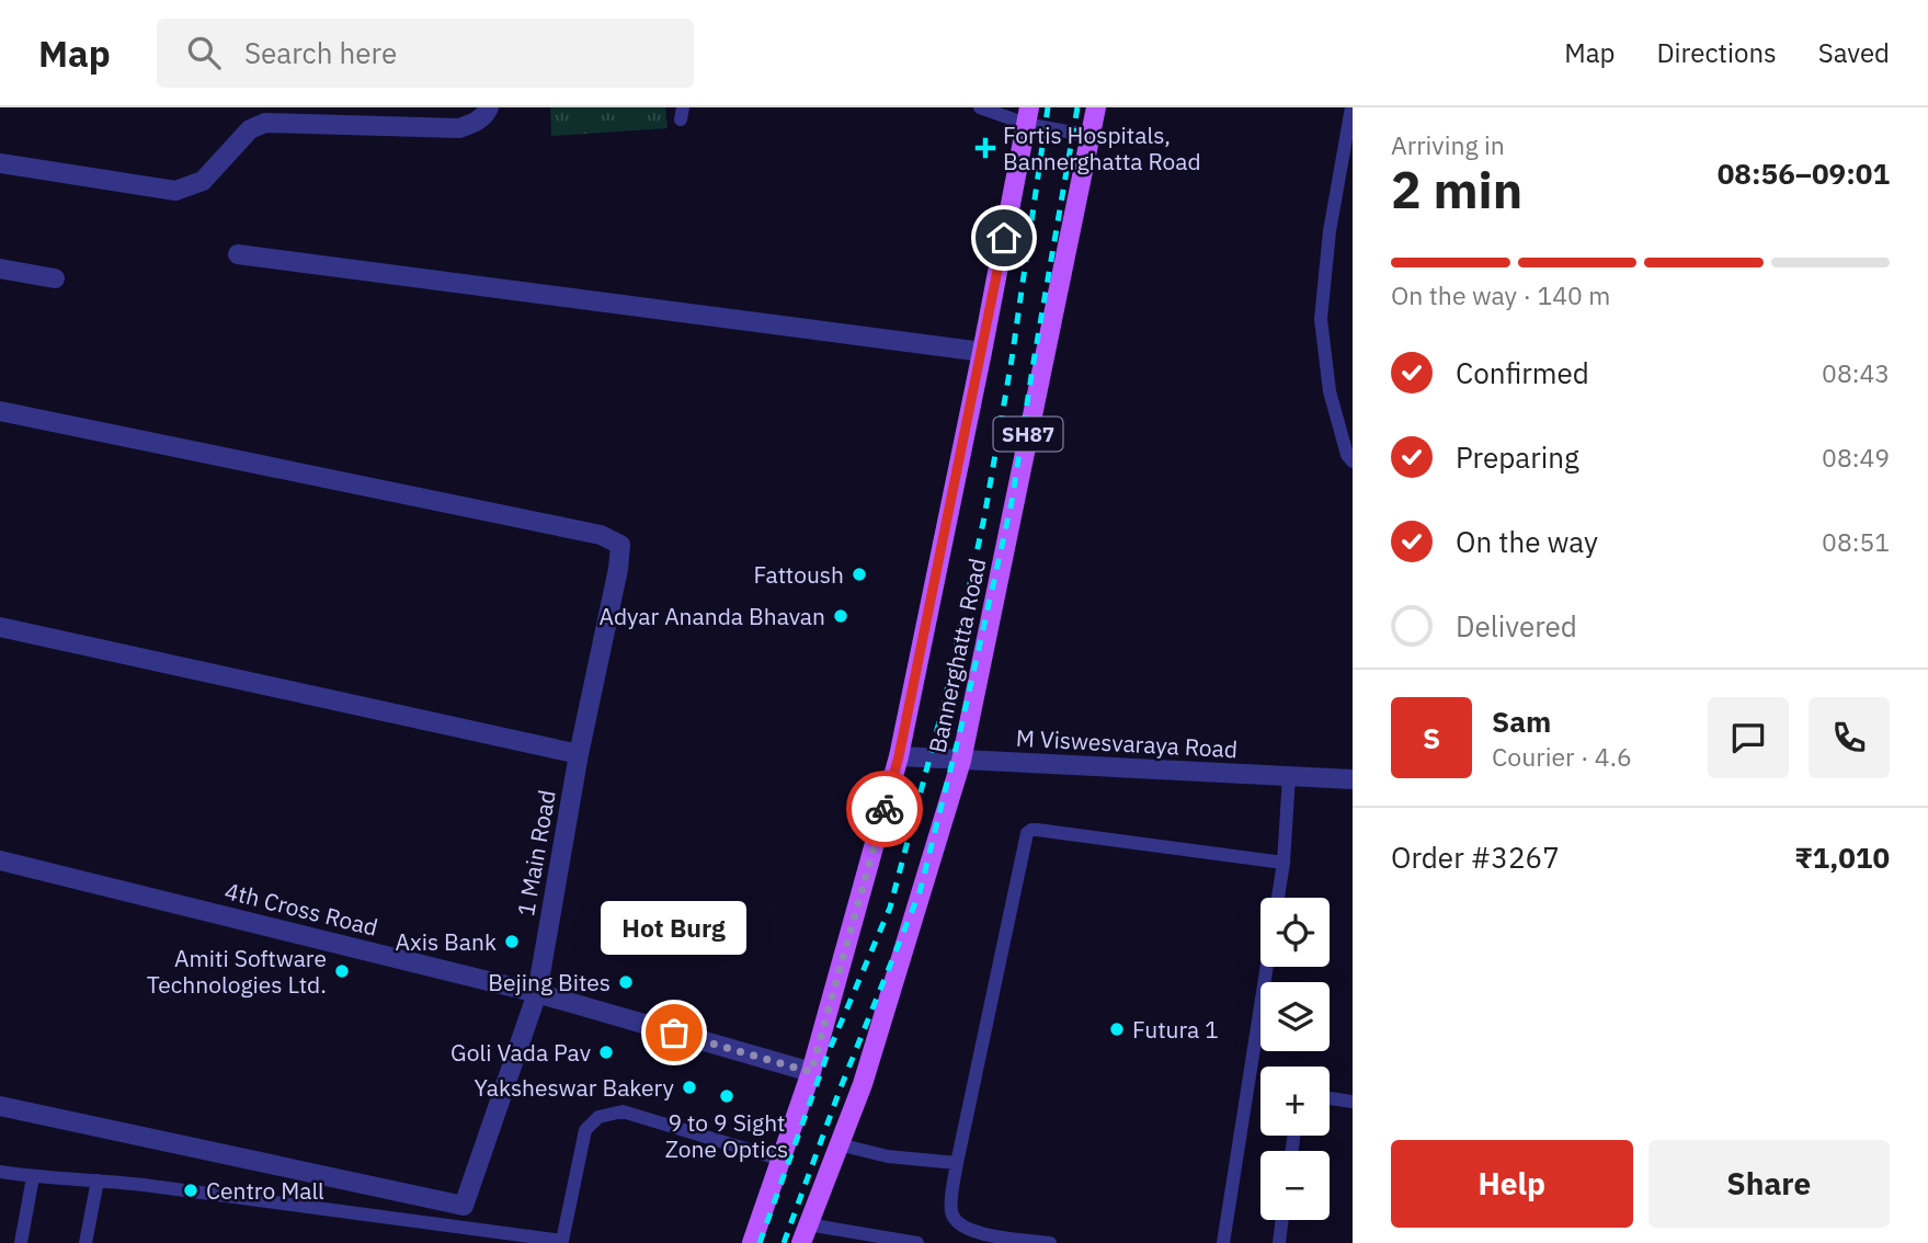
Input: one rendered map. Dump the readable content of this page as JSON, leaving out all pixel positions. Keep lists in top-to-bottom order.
{
  "streets": {
    "main road": ["SH87", "Bannerghatta Road"],
    "street": ["M Viswesvaraya Road", "1 Main Road", "4th Cross Road"]
  },
  "crossings": [
    ["Bannerghatta Road", "M Viswesvaraya Road"],
    ["Bannerghatta Road", "4th Cross Road"],
    ["1 Main Road", "4th Cross Road"]
  ],
  "places": {
    "health": ["Fortis Hospitals, Bannerghatta Road"],
    "other": [
      "Fattoush",
      "Adyar Ananda Bhavan",
      "Axis Bank",
      "Amiti Software Technologies Ltd.",
      "Bejing Bites",
      "Futura 1",
      "Hot Burg",
      "Goli Vada Pav",
      "Yaksheswar Bakery",
      "9 to 9 Sight Zone Optics",
      "Centro Mall"
    ]
  },
  "page": {
    "header": "Map",
    "search": "Search here",
    "nav": ["Map", "Directions", "Saved"],
    "heading": ["2 min", "Arriving in", "08:56–09:01"],
    "panel": [
      "Sam",
      "Courier · 4.6",
      "Order #3267",
      "₹1,010"
    ],
    "bar": "On the way · 140 m",
    "list": [
      ["Confirmed", "08:43"],
      ["Preparing", "08:49"],
      ["On the way", "08:51"],
      "Delivered"
    ],
    "round": "S",
    "map_buttons": ["+", "−"],
    "bubble": "Hot Burg",
    "buttons": ["Help", "Share"]
  }
}
